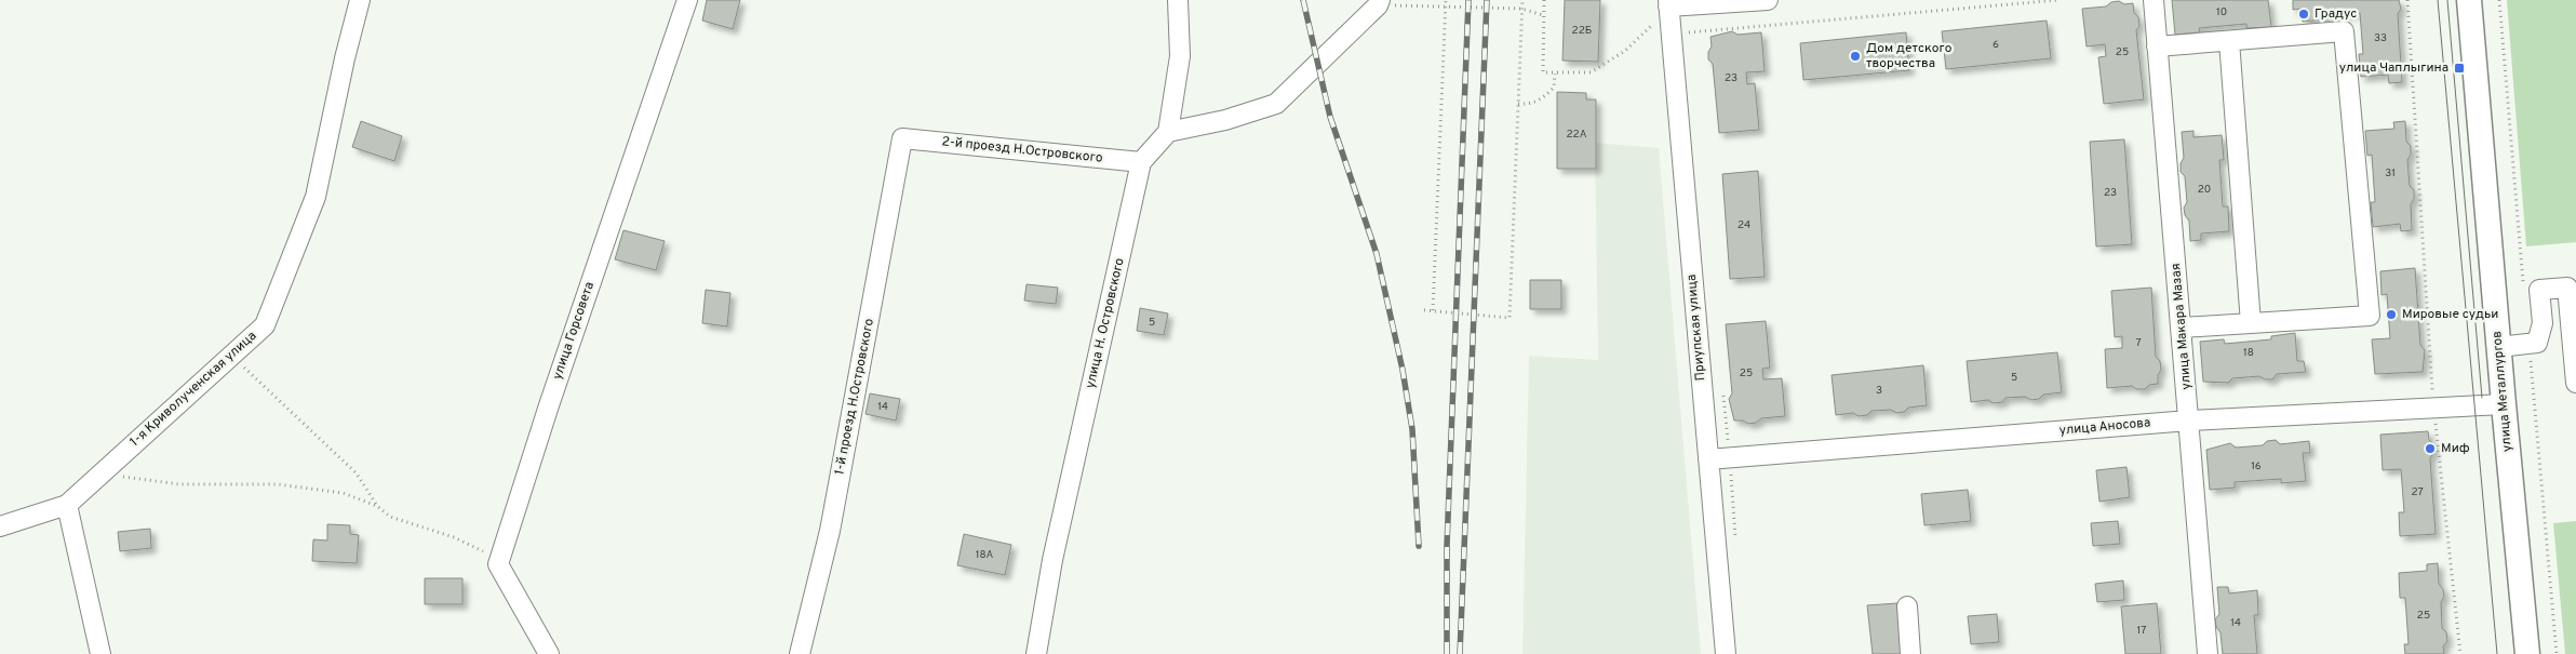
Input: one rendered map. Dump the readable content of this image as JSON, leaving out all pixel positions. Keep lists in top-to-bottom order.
{
  "streets": {
    "main road": ["улица Металлургов"],
    "street": [
      "2-й проезд Н.Островского",
      "улица Н. Островского",
      "улица Макара Мазая",
      "Приупская улица",
      "улица Горсовета",
      "1-я Криволученская улица",
      "1-й проезд Н.Островского",
      "улица Аносова"
    ]
  },
  "crossings": [
    ["2-й проезд Н.Островского", "улица Н. Островского"],
    ["2-й проезд Н.Островского", "1-й проезд Н.Островского"],
    ["улица Макара Мазая", "улица Аносова"],
    ["Приупская улица", "улица Аносова"],
    ["улица Металлургов", "улица Аносова"]
  ],
  "places": {
    "other": [
      "Градус",
      "Дом детского творчества",
      "Мировые судьи",
      "Миф"
    ],
    "transit": ["улица Чаплыгина"]
  },
  "house_numbers": [
    "10",
    "22Б",
    "33",
    "6",
    "25",
    "23",
    "22А",
    "31",
    "20",
    "23",
    "24",
    "5",
    "7",
    "18",
    "25",
    "5",
    "3",
    "14",
    "16",
    "27",
    "18А",
    "25",
    "14",
    "17"
  ]
}
